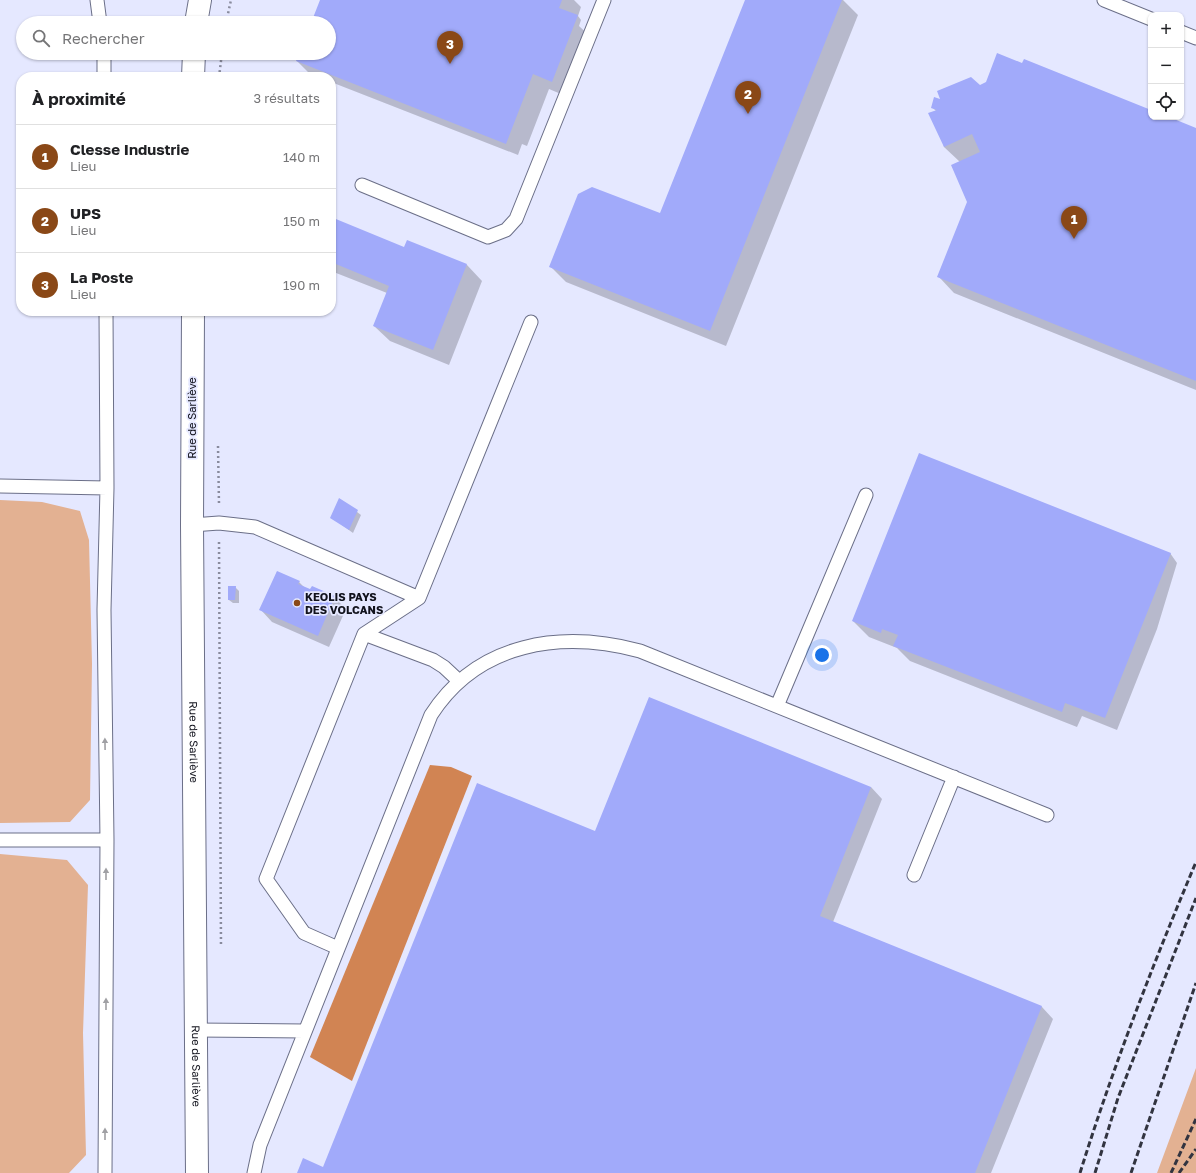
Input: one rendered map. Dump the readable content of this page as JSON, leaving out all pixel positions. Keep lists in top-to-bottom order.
{
  "streets": {
    "street": ["Rue de Sarliève"]
  },
  "places": ["KEOLIS PAYS DES VOLCANS"],
  "page": {
    "map_buttons": ["+", "−"],
    "search": "Rechercher",
    "pins": ["3", "2", "1"],
    "heading": ["À proximité", "3 résultats"],
    "list": [
      {
        "mark": "1",
        "name": "Clesse Industrie",
        "note": "Lieu",
        "value": "140 m"
      },
      {
        "mark": "2",
        "name": "UPS",
        "note": "Lieu",
        "value": "150 m"
      },
      {
        "mark": "3",
        "name": "La Poste",
        "note": "Lieu",
        "value": "190 m"
      }
    ]
  }
}
